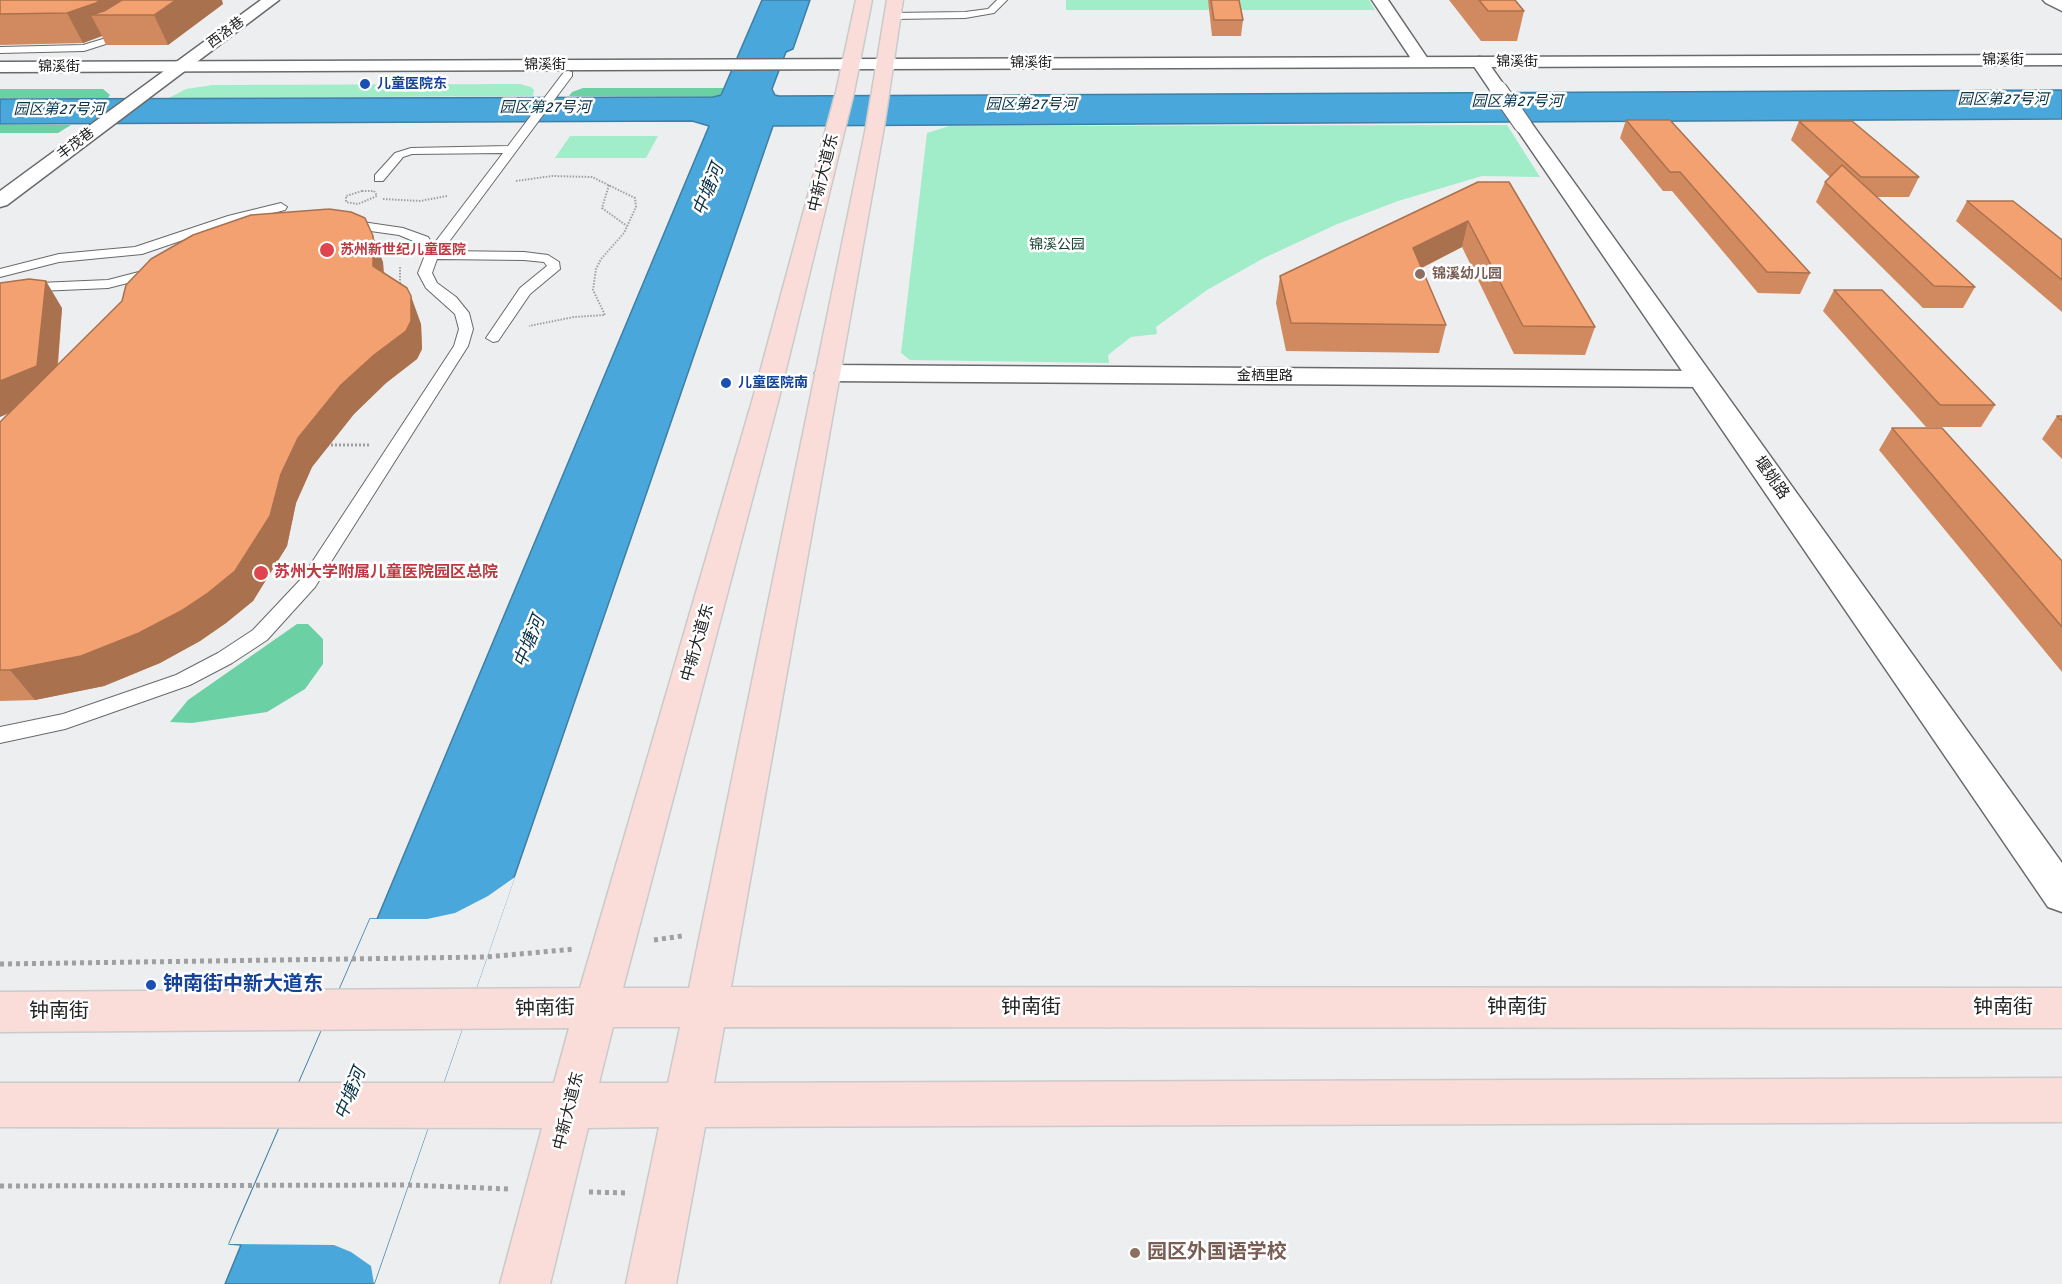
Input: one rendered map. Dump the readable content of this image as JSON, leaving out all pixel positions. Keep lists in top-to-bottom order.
{
  "streets": {
    "main road": [
      "西洛巷",
      "锦溪街",
      "丰茂巷",
      "中新大道东",
      "金栖里路",
      "堰姚路",
      "钟南街"
    ]
  },
  "crossings": [
    ["西洛巷", "锦溪街"],
    ["西洛巷", "丰茂巷"],
    ["锦溪街", "丰茂巷"],
    ["锦溪街", "中新大道东"],
    ["锦溪街", "堰姚路"],
    ["中新大道东", "钟南街"],
    ["金栖里路", "堰姚路"]
  ],
  "water": ["园区第27号河", "中塘河"],
  "parks": ["锦溪公园"],
  "places": [
    "儿童医院东",
    "苏州新世纪儿童医院",
    "锦溪幼儿园",
    "儿童医院南",
    "苏州大学附属儿童医院园区总院",
    "钟南街中新大道东",
    "园区外国语学校"
  ]
}
